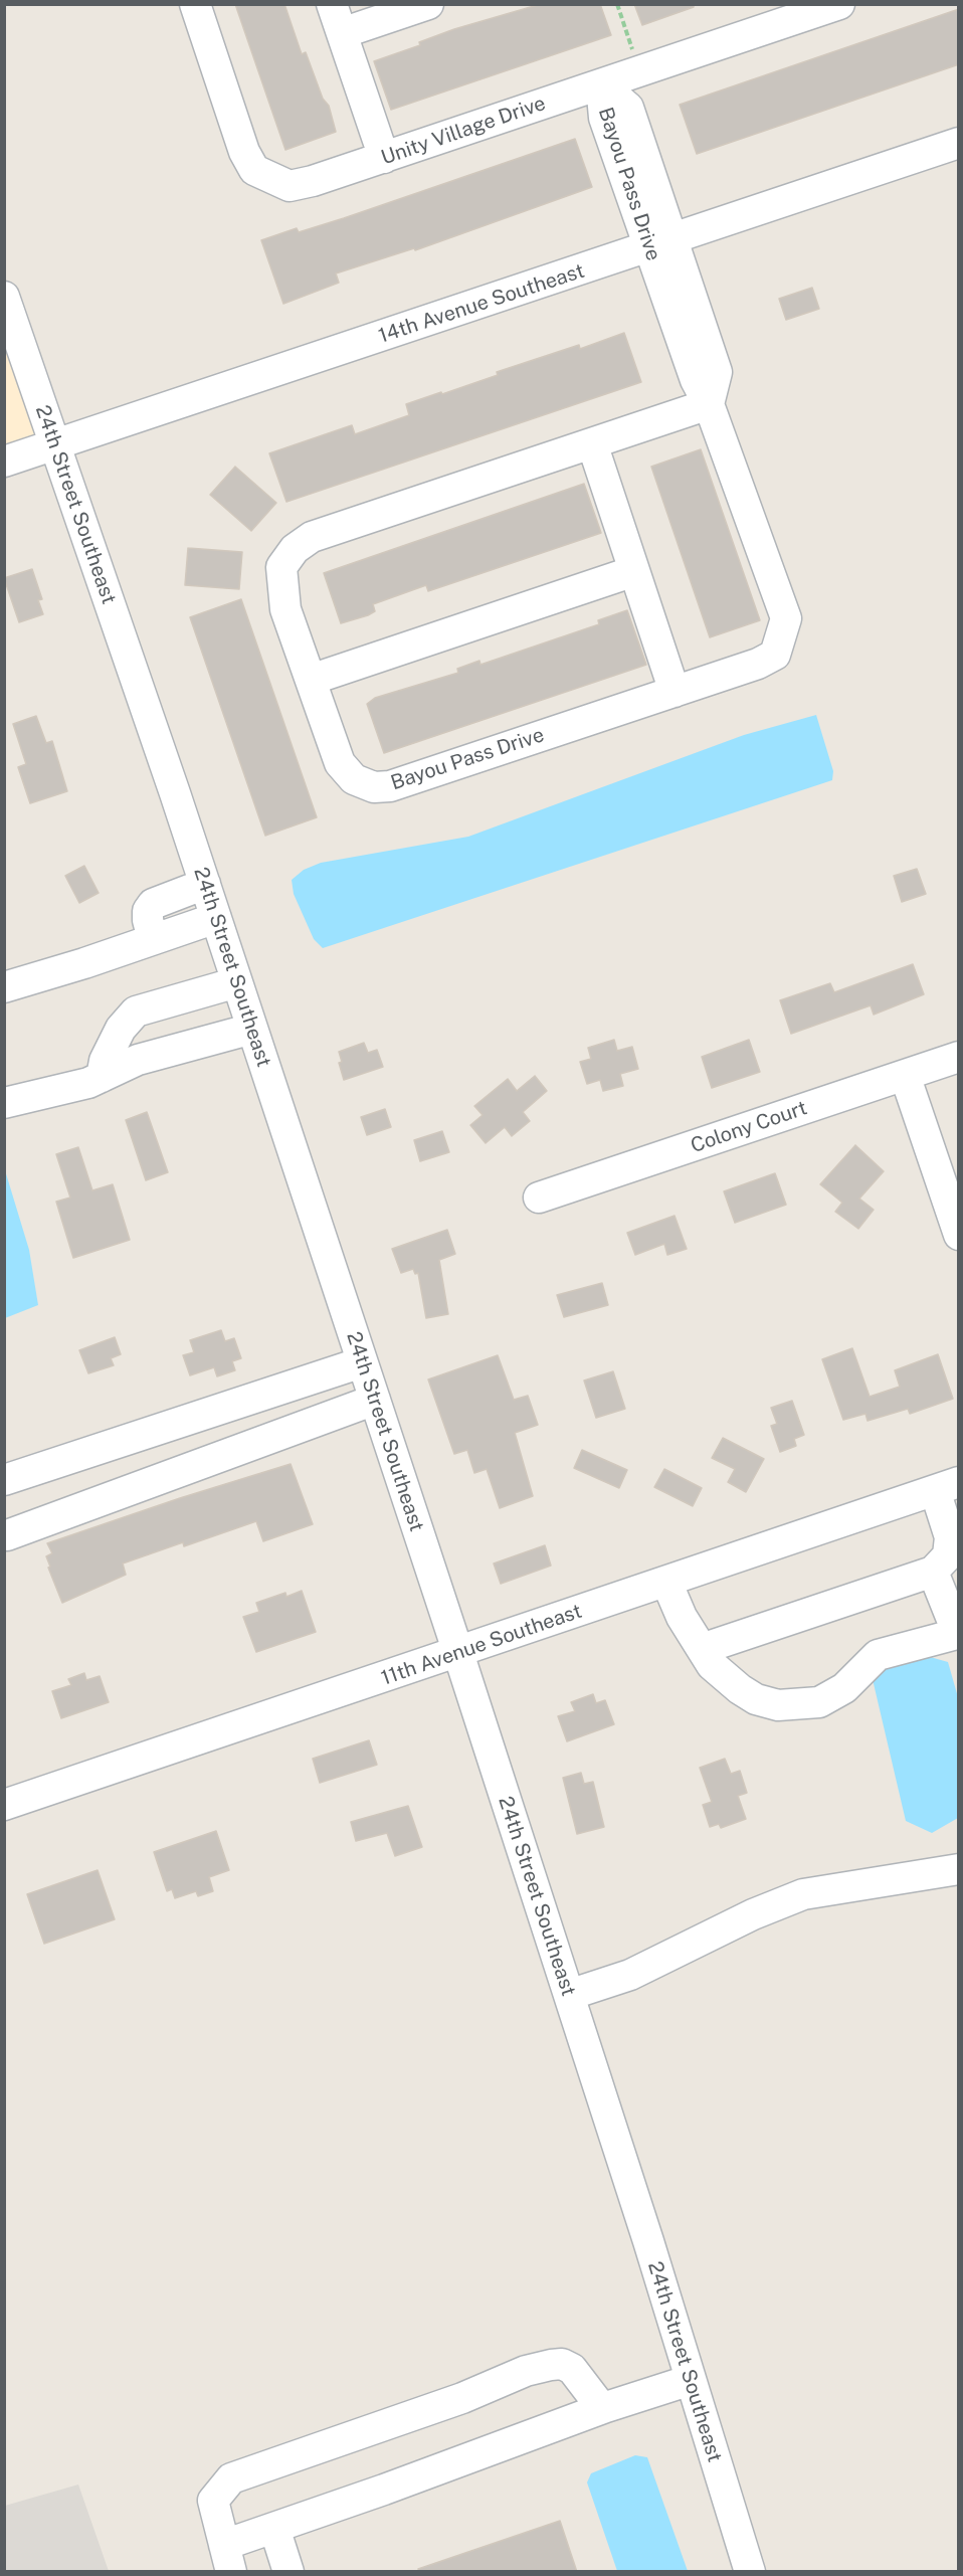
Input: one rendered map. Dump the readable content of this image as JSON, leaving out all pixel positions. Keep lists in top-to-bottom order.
{
  "streets": {
    "street": [
      "Unity Village Drive",
      "Bayou Pass Drive",
      "14th Avenue Southeast",
      "24th Street Southeast",
      "Colony Court",
      "11th Avenue Southeast"
    ]
  },
  "crossings": [
    ["Unity Village Drive", "Bayou Pass Drive"],
    ["Bayou Pass Drive", "14th Avenue Southeast"],
    ["14th Avenue Southeast", "24th Street Southeast"],
    ["24th Street Southeast", "11th Avenue Southeast"]
  ]
}
